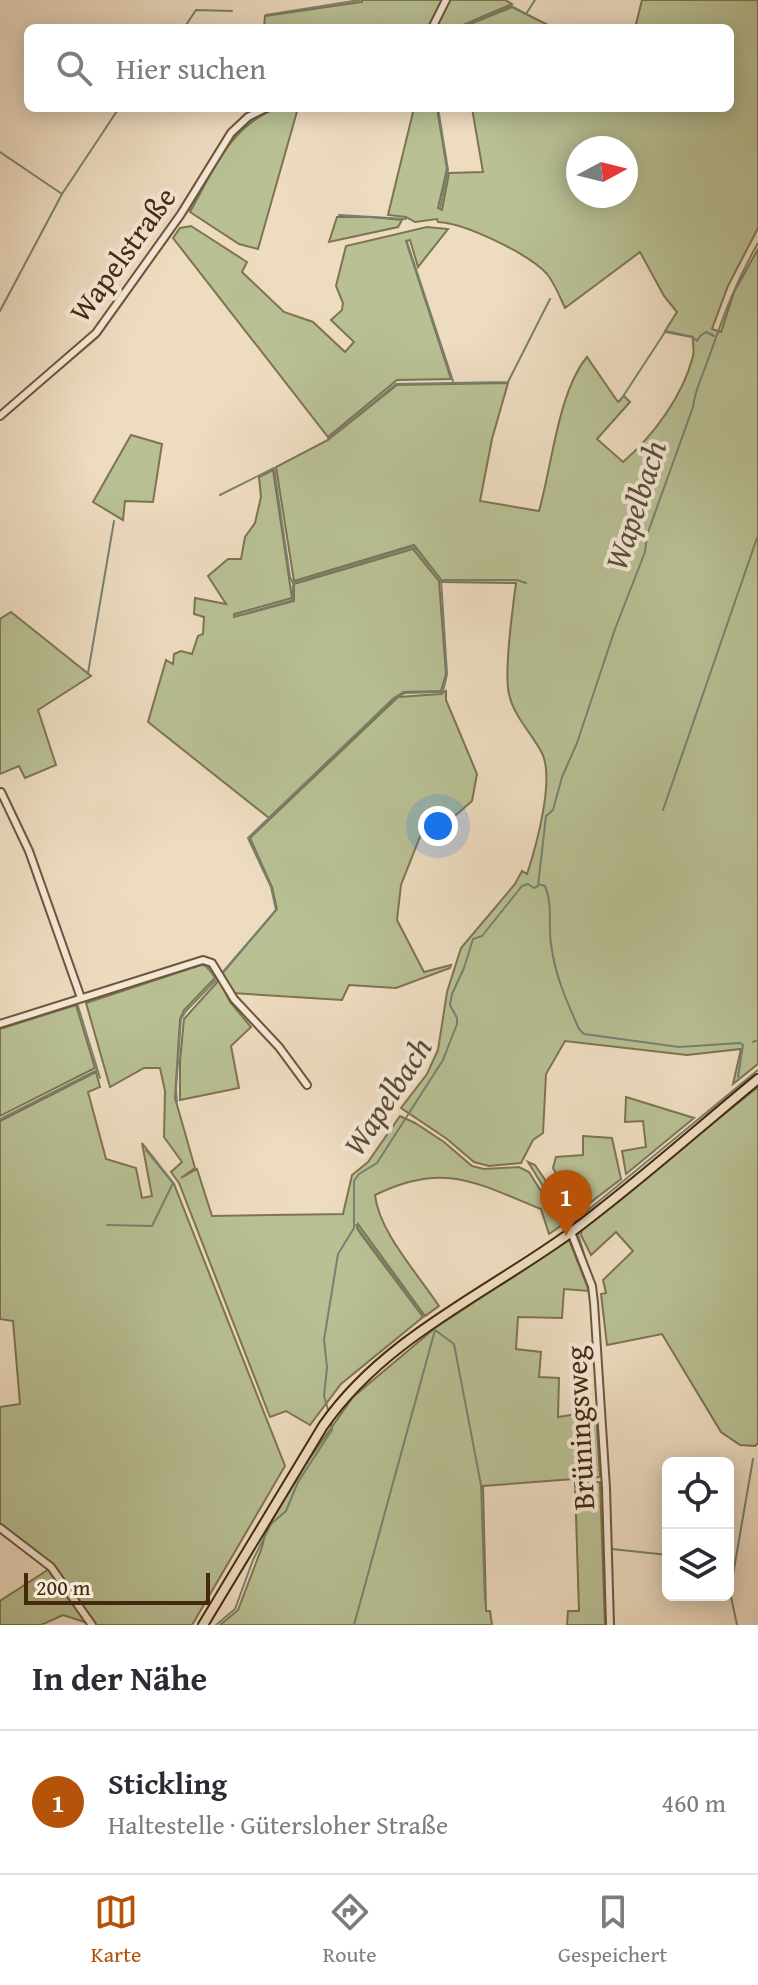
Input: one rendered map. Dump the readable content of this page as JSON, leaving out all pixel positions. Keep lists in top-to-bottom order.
{
  "streets": {
    "street": ["Wapelstraße", "Brüningsweg"]
  },
  "water": ["Wapelbach"],
  "scale_bar": "200 m",
  "north": "right",
  "page": {
    "search": "Hier suchen",
    "pins": "1",
    "scale": "200 m",
    "heading": "In der Nähe",
    "list": [
      {
        "mark": "1",
        "name": "Stickling",
        "note": "Haltestelle · Gütersloher Straße",
        "value": "460 m"
      }
    ],
    "nav": ["Karte", "Route", "Gespeichert"]
  }
}
